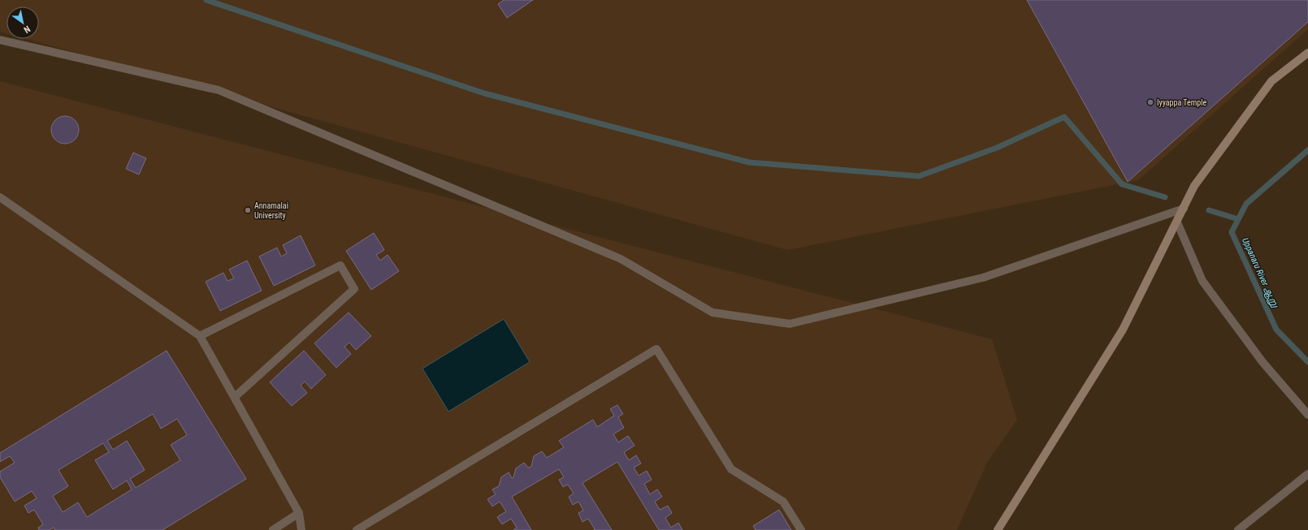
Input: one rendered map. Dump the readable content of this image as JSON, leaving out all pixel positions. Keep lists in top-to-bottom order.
{
  "water": ["Uppanaru River ஆறு"],
  "places": ["Iyyappa Temple", "Annamalai University"],
  "north": "bottom right"
}
